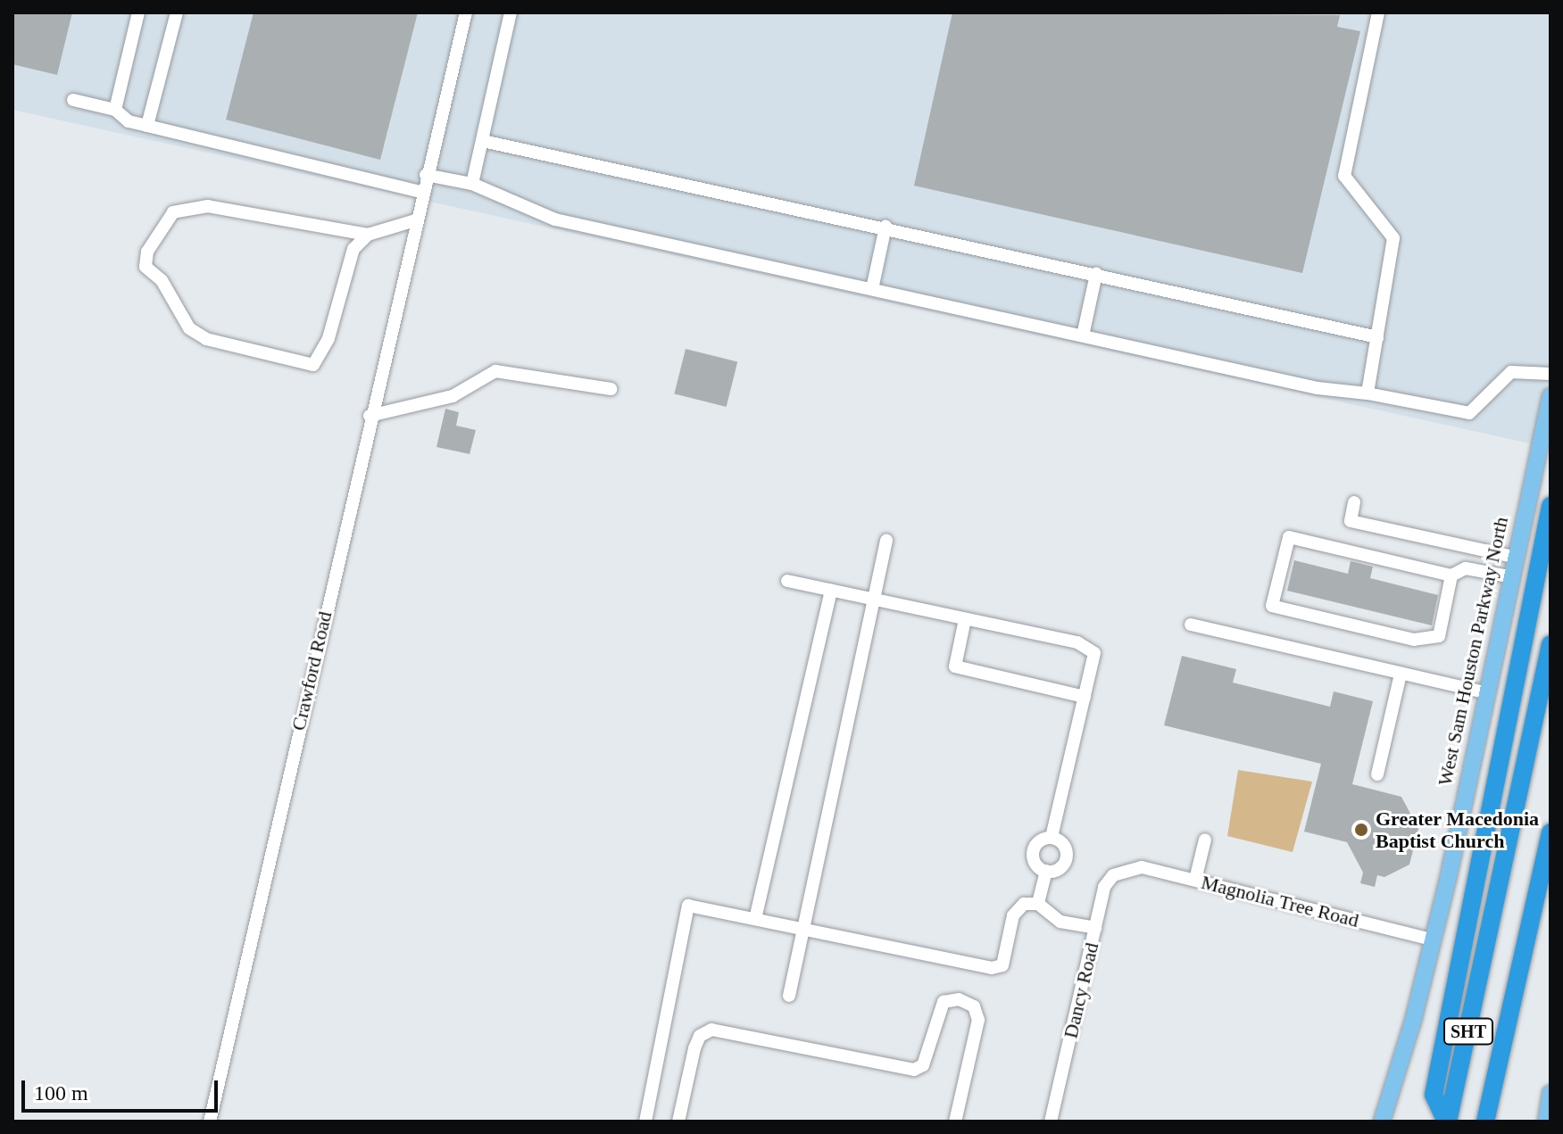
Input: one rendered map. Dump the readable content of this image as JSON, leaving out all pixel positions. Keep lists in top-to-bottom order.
{
  "streets": {
    "highway": ["SHT"],
    "main road": ["West Sam Houston Parkway North"],
    "street": ["Crawford Road", "Magnolia Tree Road", "Dancy Road"]
  },
  "crossings": [
    ["West Sam Houston Parkway North", "Magnolia Tree Road"],
    ["Magnolia Tree Road", "Dancy Road"]
  ],
  "places": ["Greater Macedonia Baptist Church"],
  "scale_bar": "100 m"
}
